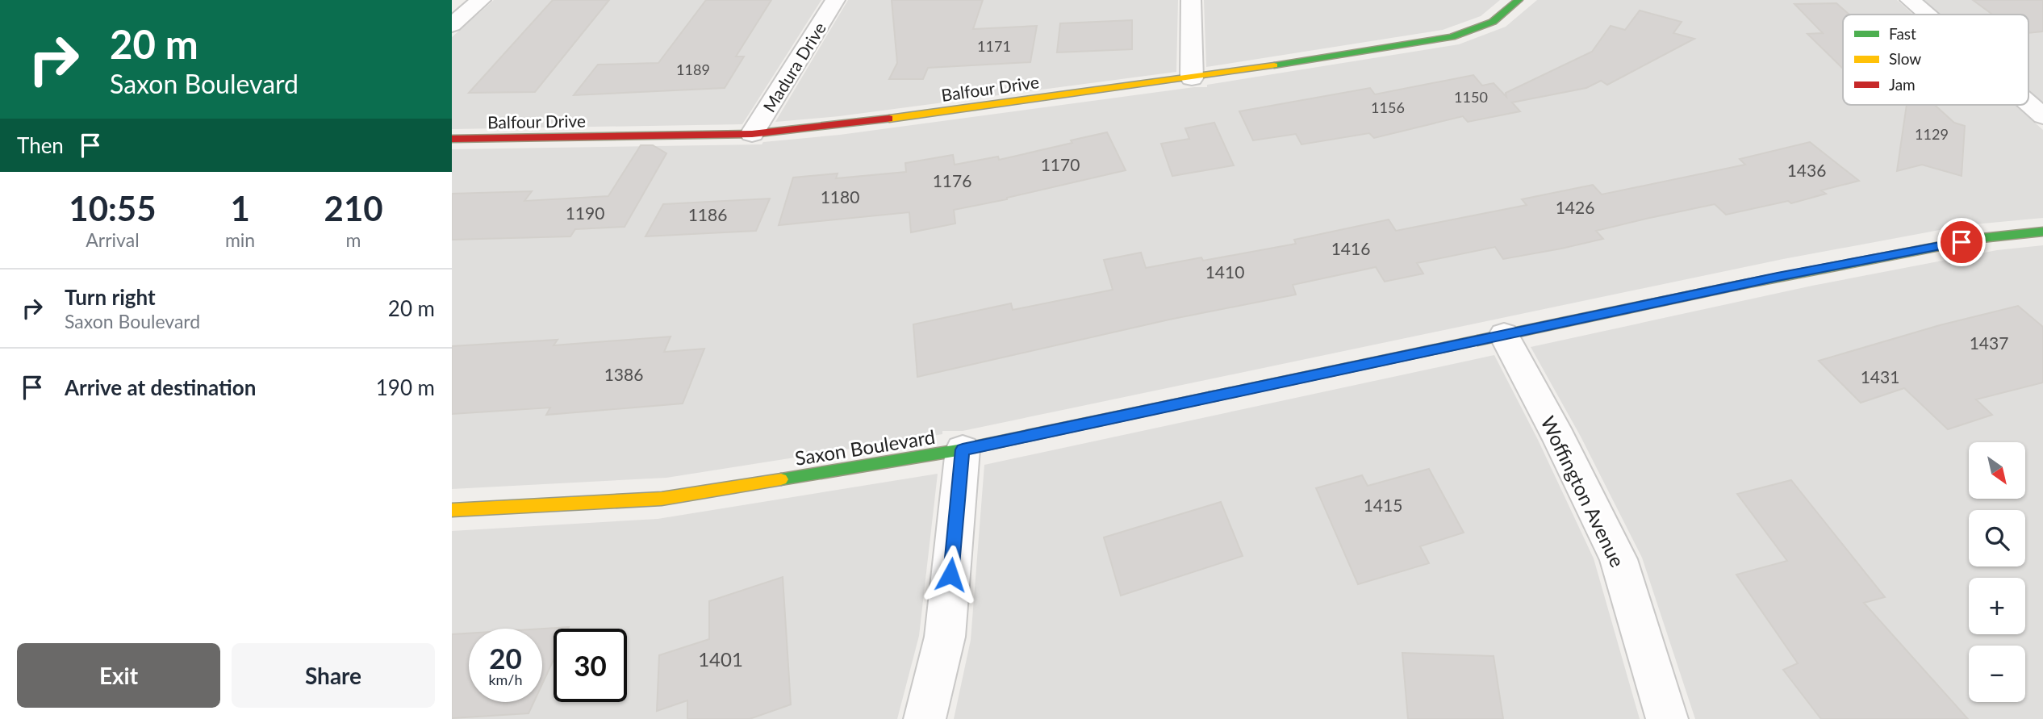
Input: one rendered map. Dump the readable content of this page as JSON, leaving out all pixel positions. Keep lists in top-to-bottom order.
{
  "streets": {
    "main road": ["Balfour Drive", "Saxon Boulevard"],
    "street": ["Madura Drive", "Woffington Avenue"]
  },
  "crossings": [
    ["Madura Drive", "Balfour Drive"],
    ["Saxon Boulevard", "Woffington Avenue"]
  ],
  "house_numbers": [
    "1171",
    "1189",
    "1150",
    "1156",
    "1129",
    "1170",
    "1436",
    "1176",
    "1180",
    "1426",
    "1190",
    "1186",
    "1416",
    "1410",
    "1437",
    "1386",
    "1431",
    "1415",
    "1401"
  ],
  "legend": ["Fast", "Slow", "Jam"],
  "north": "bottom right",
  "page": {
    "turn": ["20 m", "Saxon Boulevard"],
    "then": "Then",
    "eta": [
      "10:55",
      "Arrival",
      "1",
      "min",
      "210",
      "m"
    ],
    "list": [
      {
        "name": "Turn right",
        "note": "Saxon Boulevard",
        "value": "20 m"
      },
      {
        "name": "Arrive at destination",
        "value": "190 m"
      }
    ],
    "map_buttons": ["+", "−"],
    "speed": "20 km/h",
    "limit": "30",
    "buttons": ["Exit", "Share"]
  }
}
